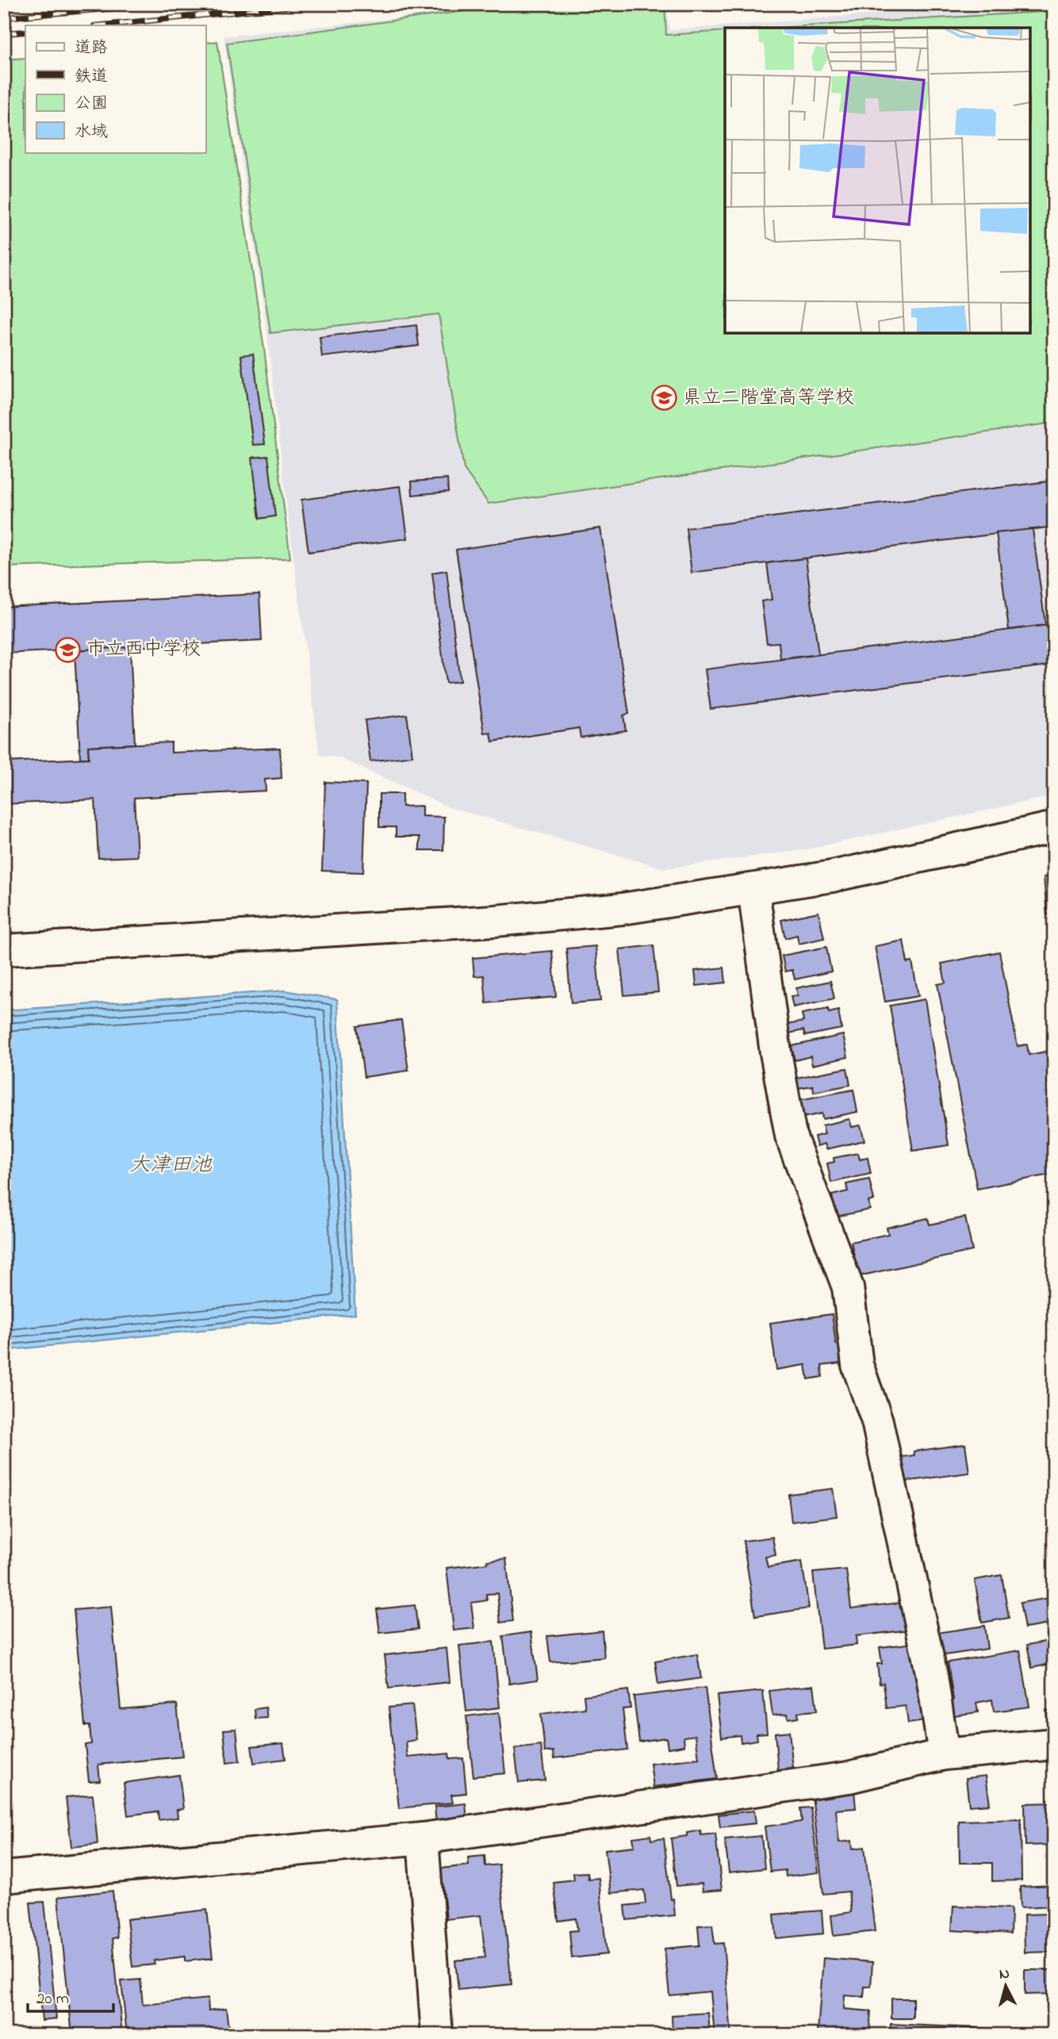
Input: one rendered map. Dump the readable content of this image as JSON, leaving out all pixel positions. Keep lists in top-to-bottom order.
{
  "water": ["大津田池"],
  "places": {
    "school or university": ["県立二階堂高等学校", "市立西中学校"]
  },
  "legend": [
    "道路",
    "鉄道",
    "公園",
    "水域"
  ],
  "scale_bar": "20 m",
  "north": "top"
}
